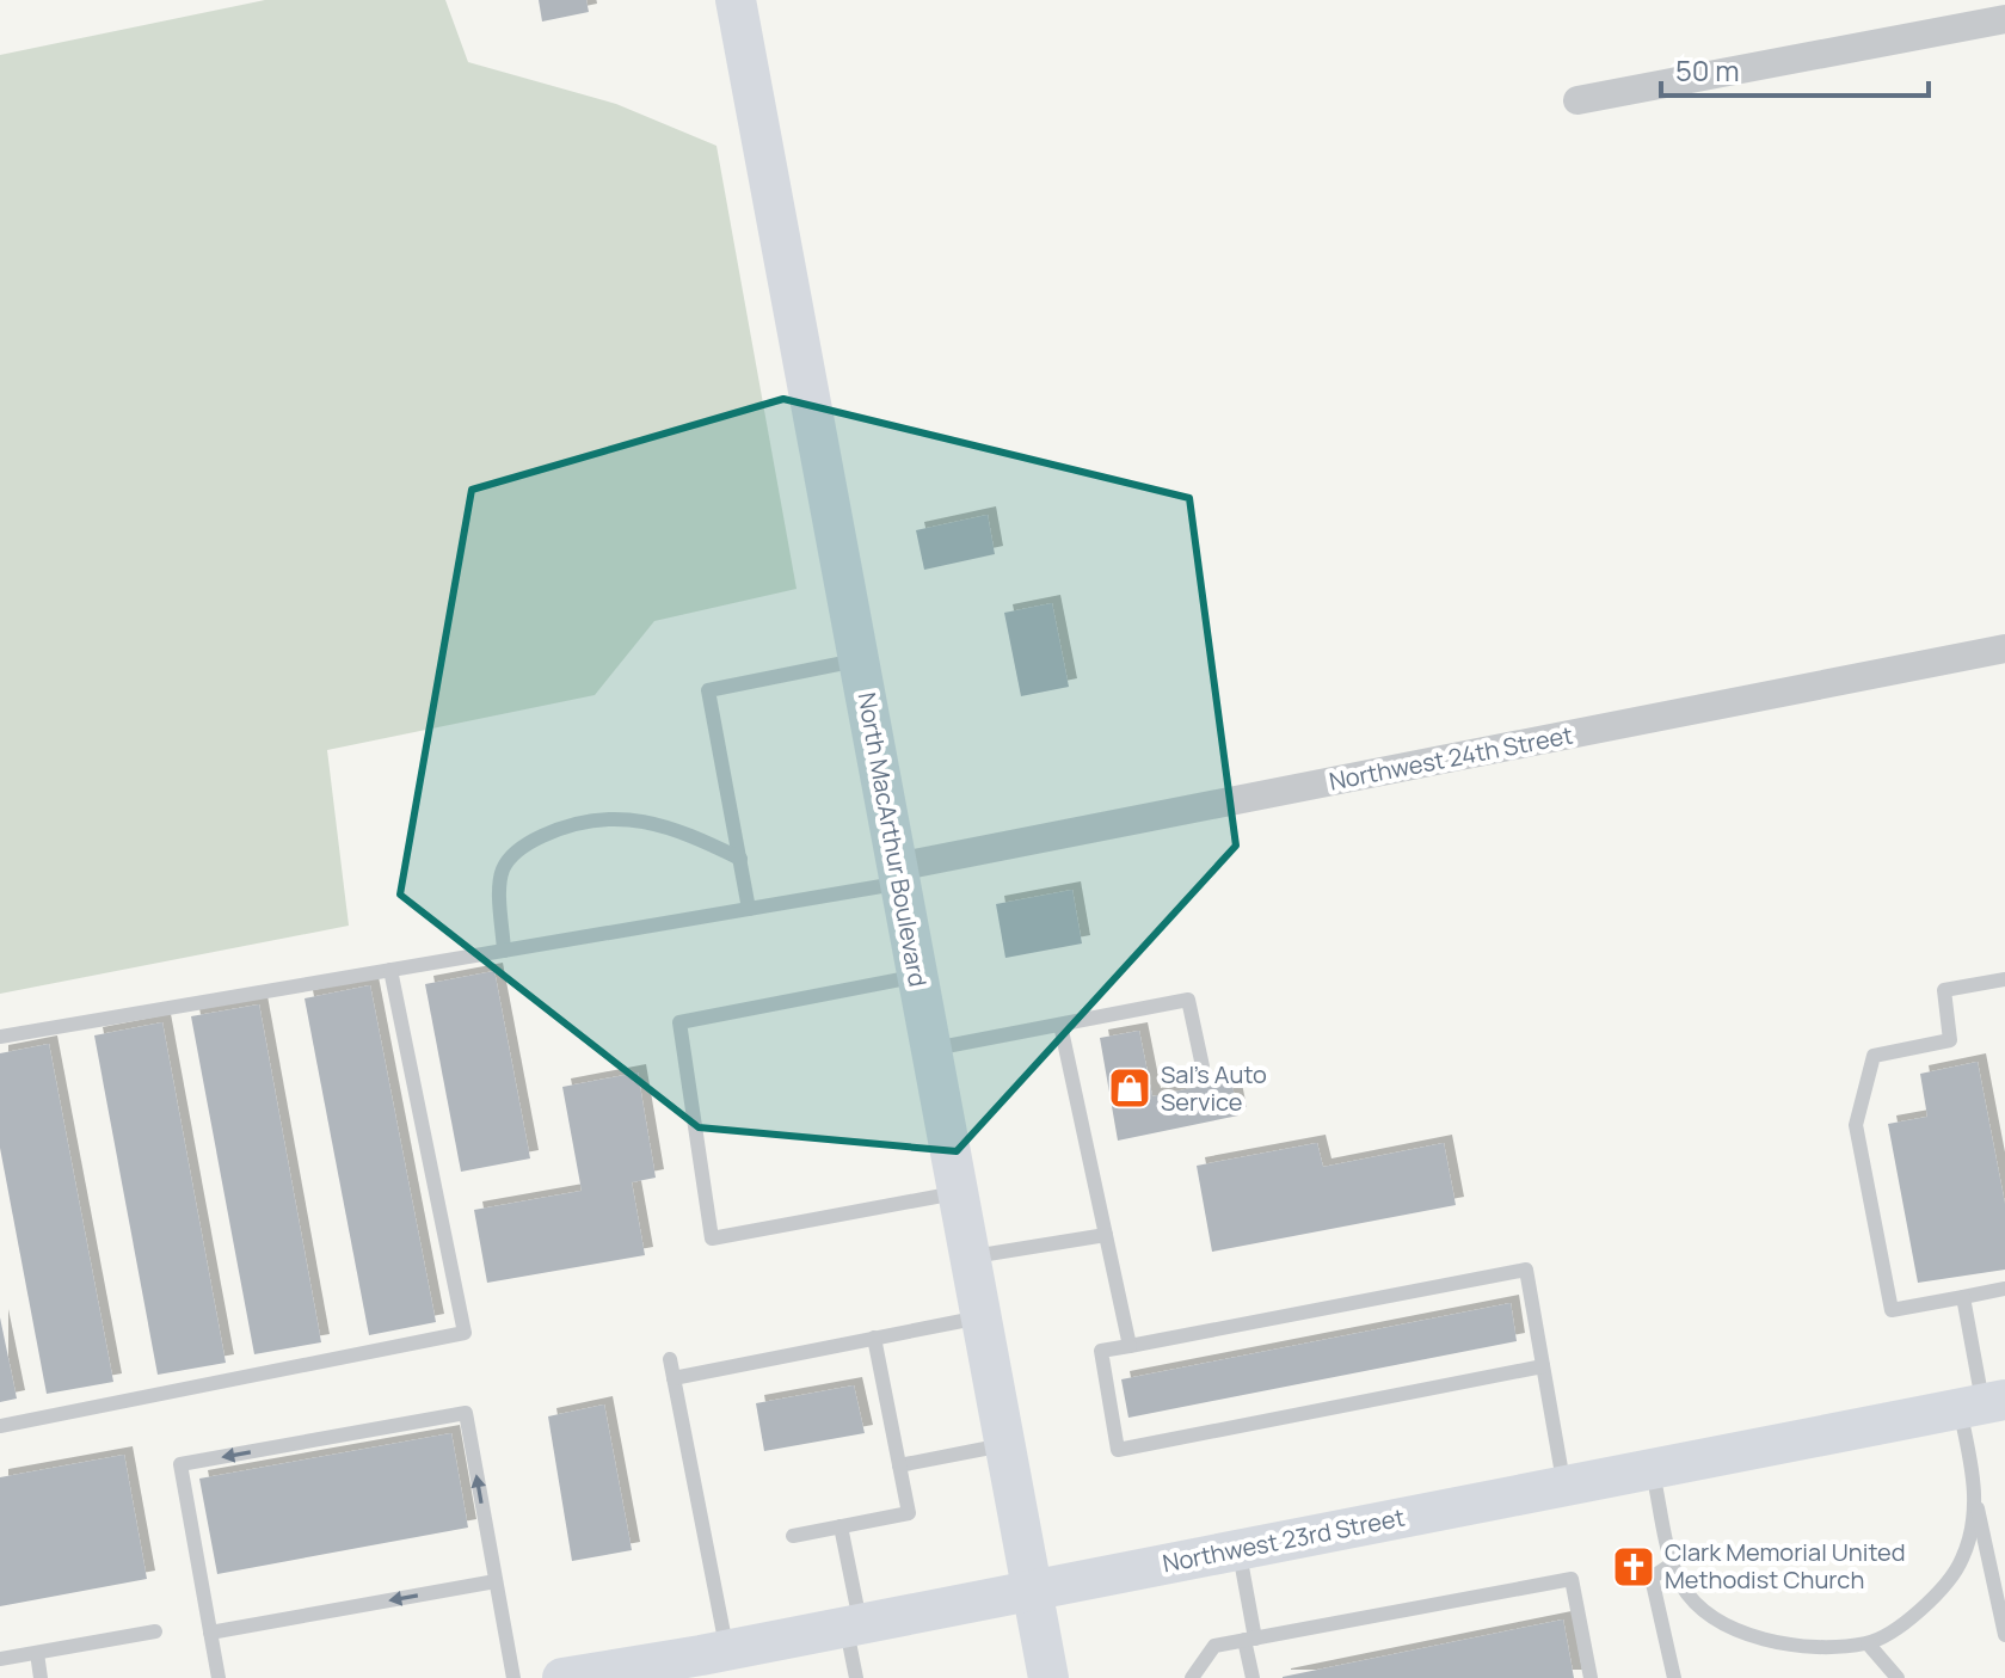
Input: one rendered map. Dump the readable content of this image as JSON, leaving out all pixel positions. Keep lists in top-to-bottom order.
{
  "streets": {
    "main road": ["North MacArthur Boulevard", "Northwest 23rd Street"],
    "street": ["Northwest 24th Street"]
  },
  "crossings": [
    ["Northwest 24th Street", "North MacArthur Boulevard"],
    ["North MacArthur Boulevard", "Northwest 23rd Street"]
  ],
  "places": {
    "shop": ["Sal's Auto Service"],
    "church": ["Clark Memorial United Methodist Church"]
  },
  "scale_bar": "50 m"
}
